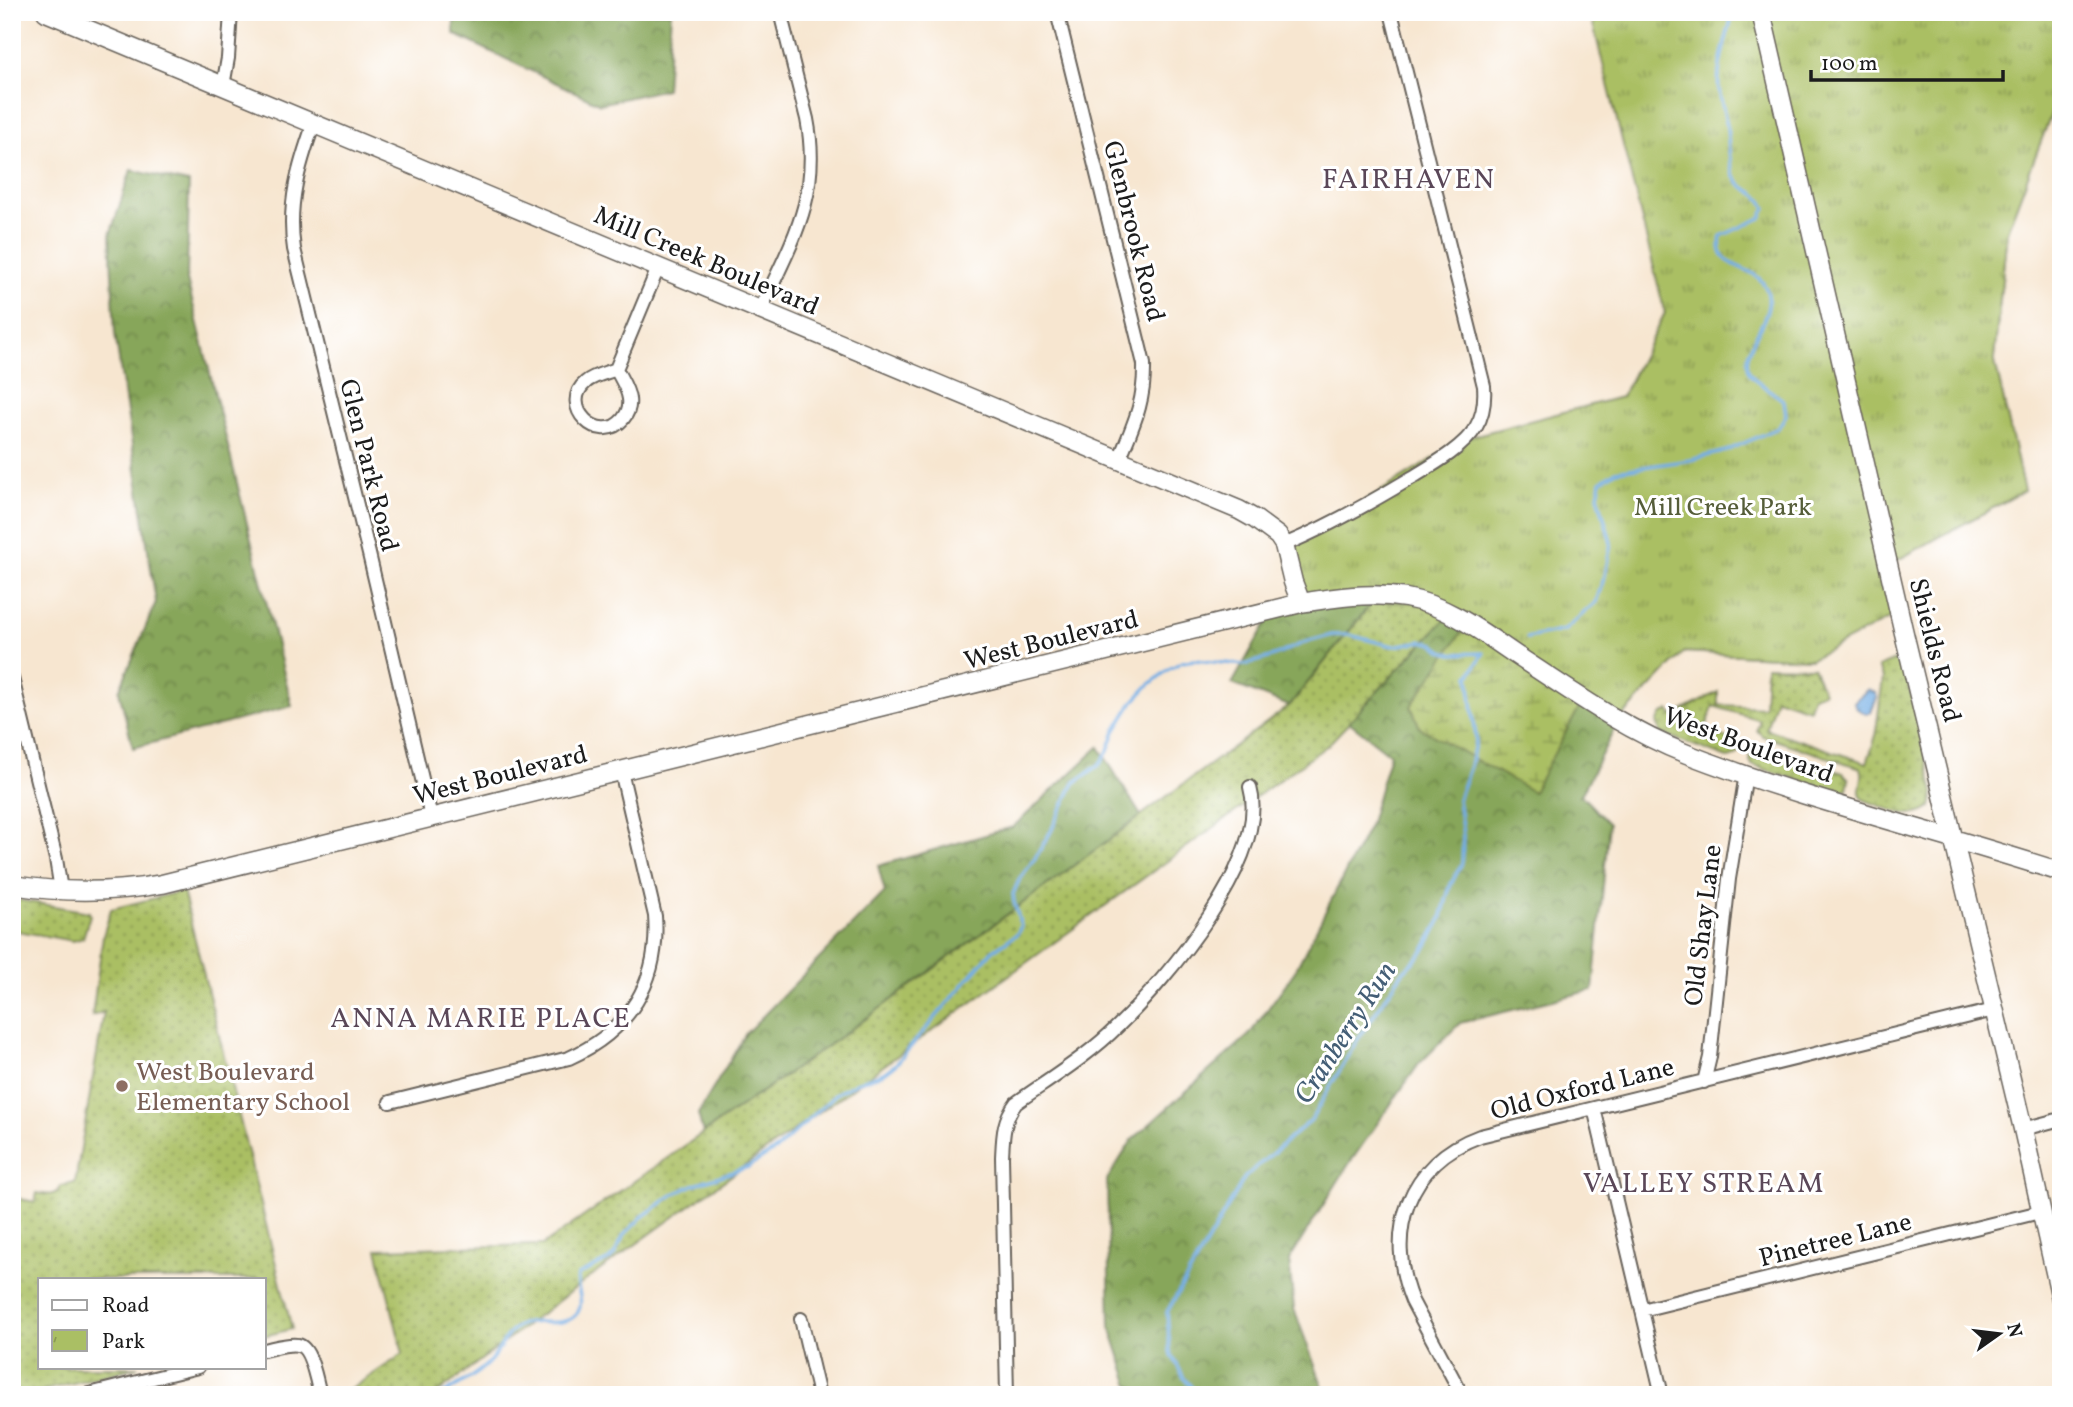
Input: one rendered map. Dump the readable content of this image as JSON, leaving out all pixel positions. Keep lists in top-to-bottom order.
{
  "streets": {
    "street": [
      "Glenbrook Road",
      "Mill Creek Boulevard",
      "Glen Park Road",
      "West Boulevard",
      "Shields Road",
      "Old Shay Lane",
      "Old Oxford Lane",
      "Pinetree Lane"
    ]
  },
  "crossings": [
    ["Glenbrook Road", "Mill Creek Boulevard"],
    ["Mill Creek Boulevard", "Glen Park Road"],
    ["Glen Park Road", "West Boulevard"],
    ["West Boulevard", "Shields Road"],
    ["West Boulevard", "Old Shay Lane"],
    ["Shields Road", "Old Oxford Lane"],
    ["Shields Road", "Pinetree Lane"],
    ["Old Shay Lane", "Old Oxford Lane"]
  ],
  "districts": ["FAIRHAVEN", "ANNA MARIE PLACE", "VALLEY STREAM"],
  "water": ["Cranberry Run"],
  "parks": ["Mill Creek Park"],
  "places": ["West Boulevard Elementary School"],
  "legend": ["Road", "Park"],
  "scale_bar": "100 m",
  "north": "right"
}
